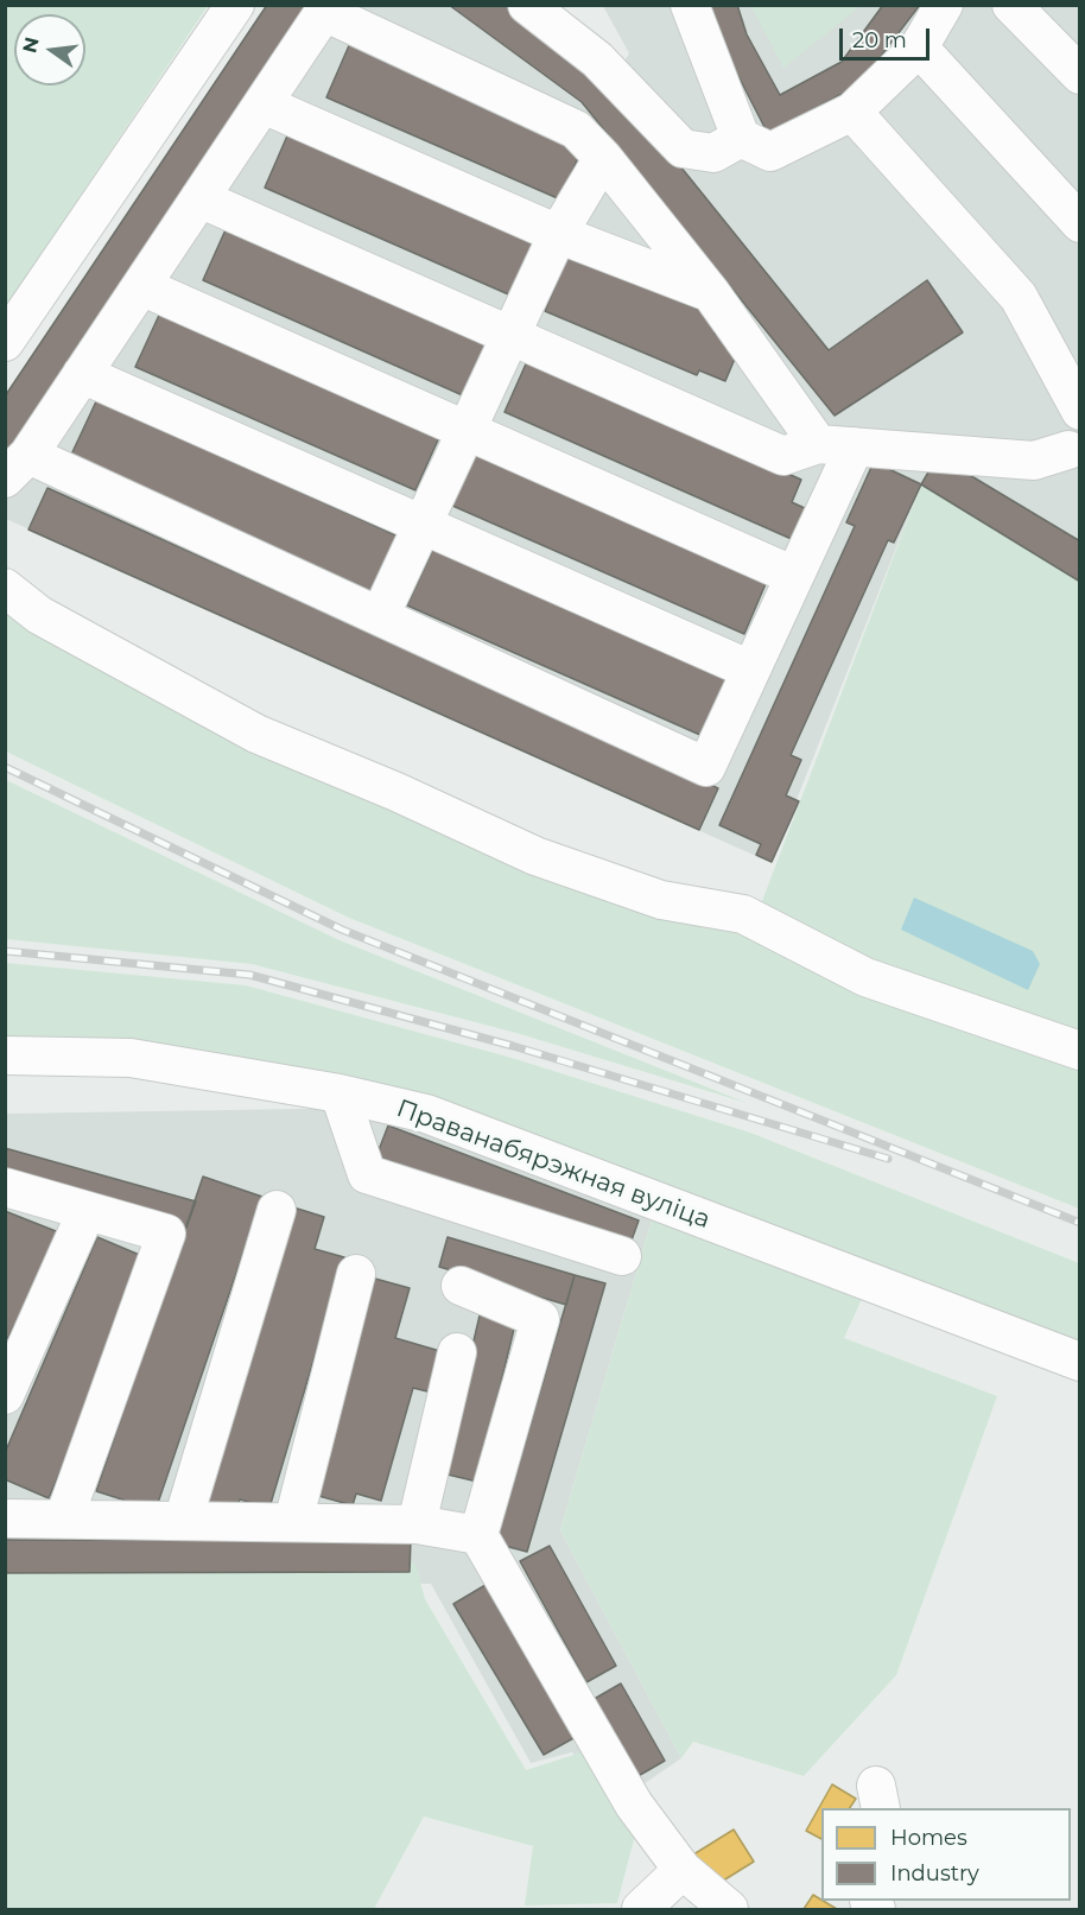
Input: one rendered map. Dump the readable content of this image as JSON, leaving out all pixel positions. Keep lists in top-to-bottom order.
{
  "streets": {
    "street": ["Праванабярэжная вуліца"]
  },
  "legend": ["Homes", "Industry"],
  "scale_bar": "20 m",
  "north": "left"
}
